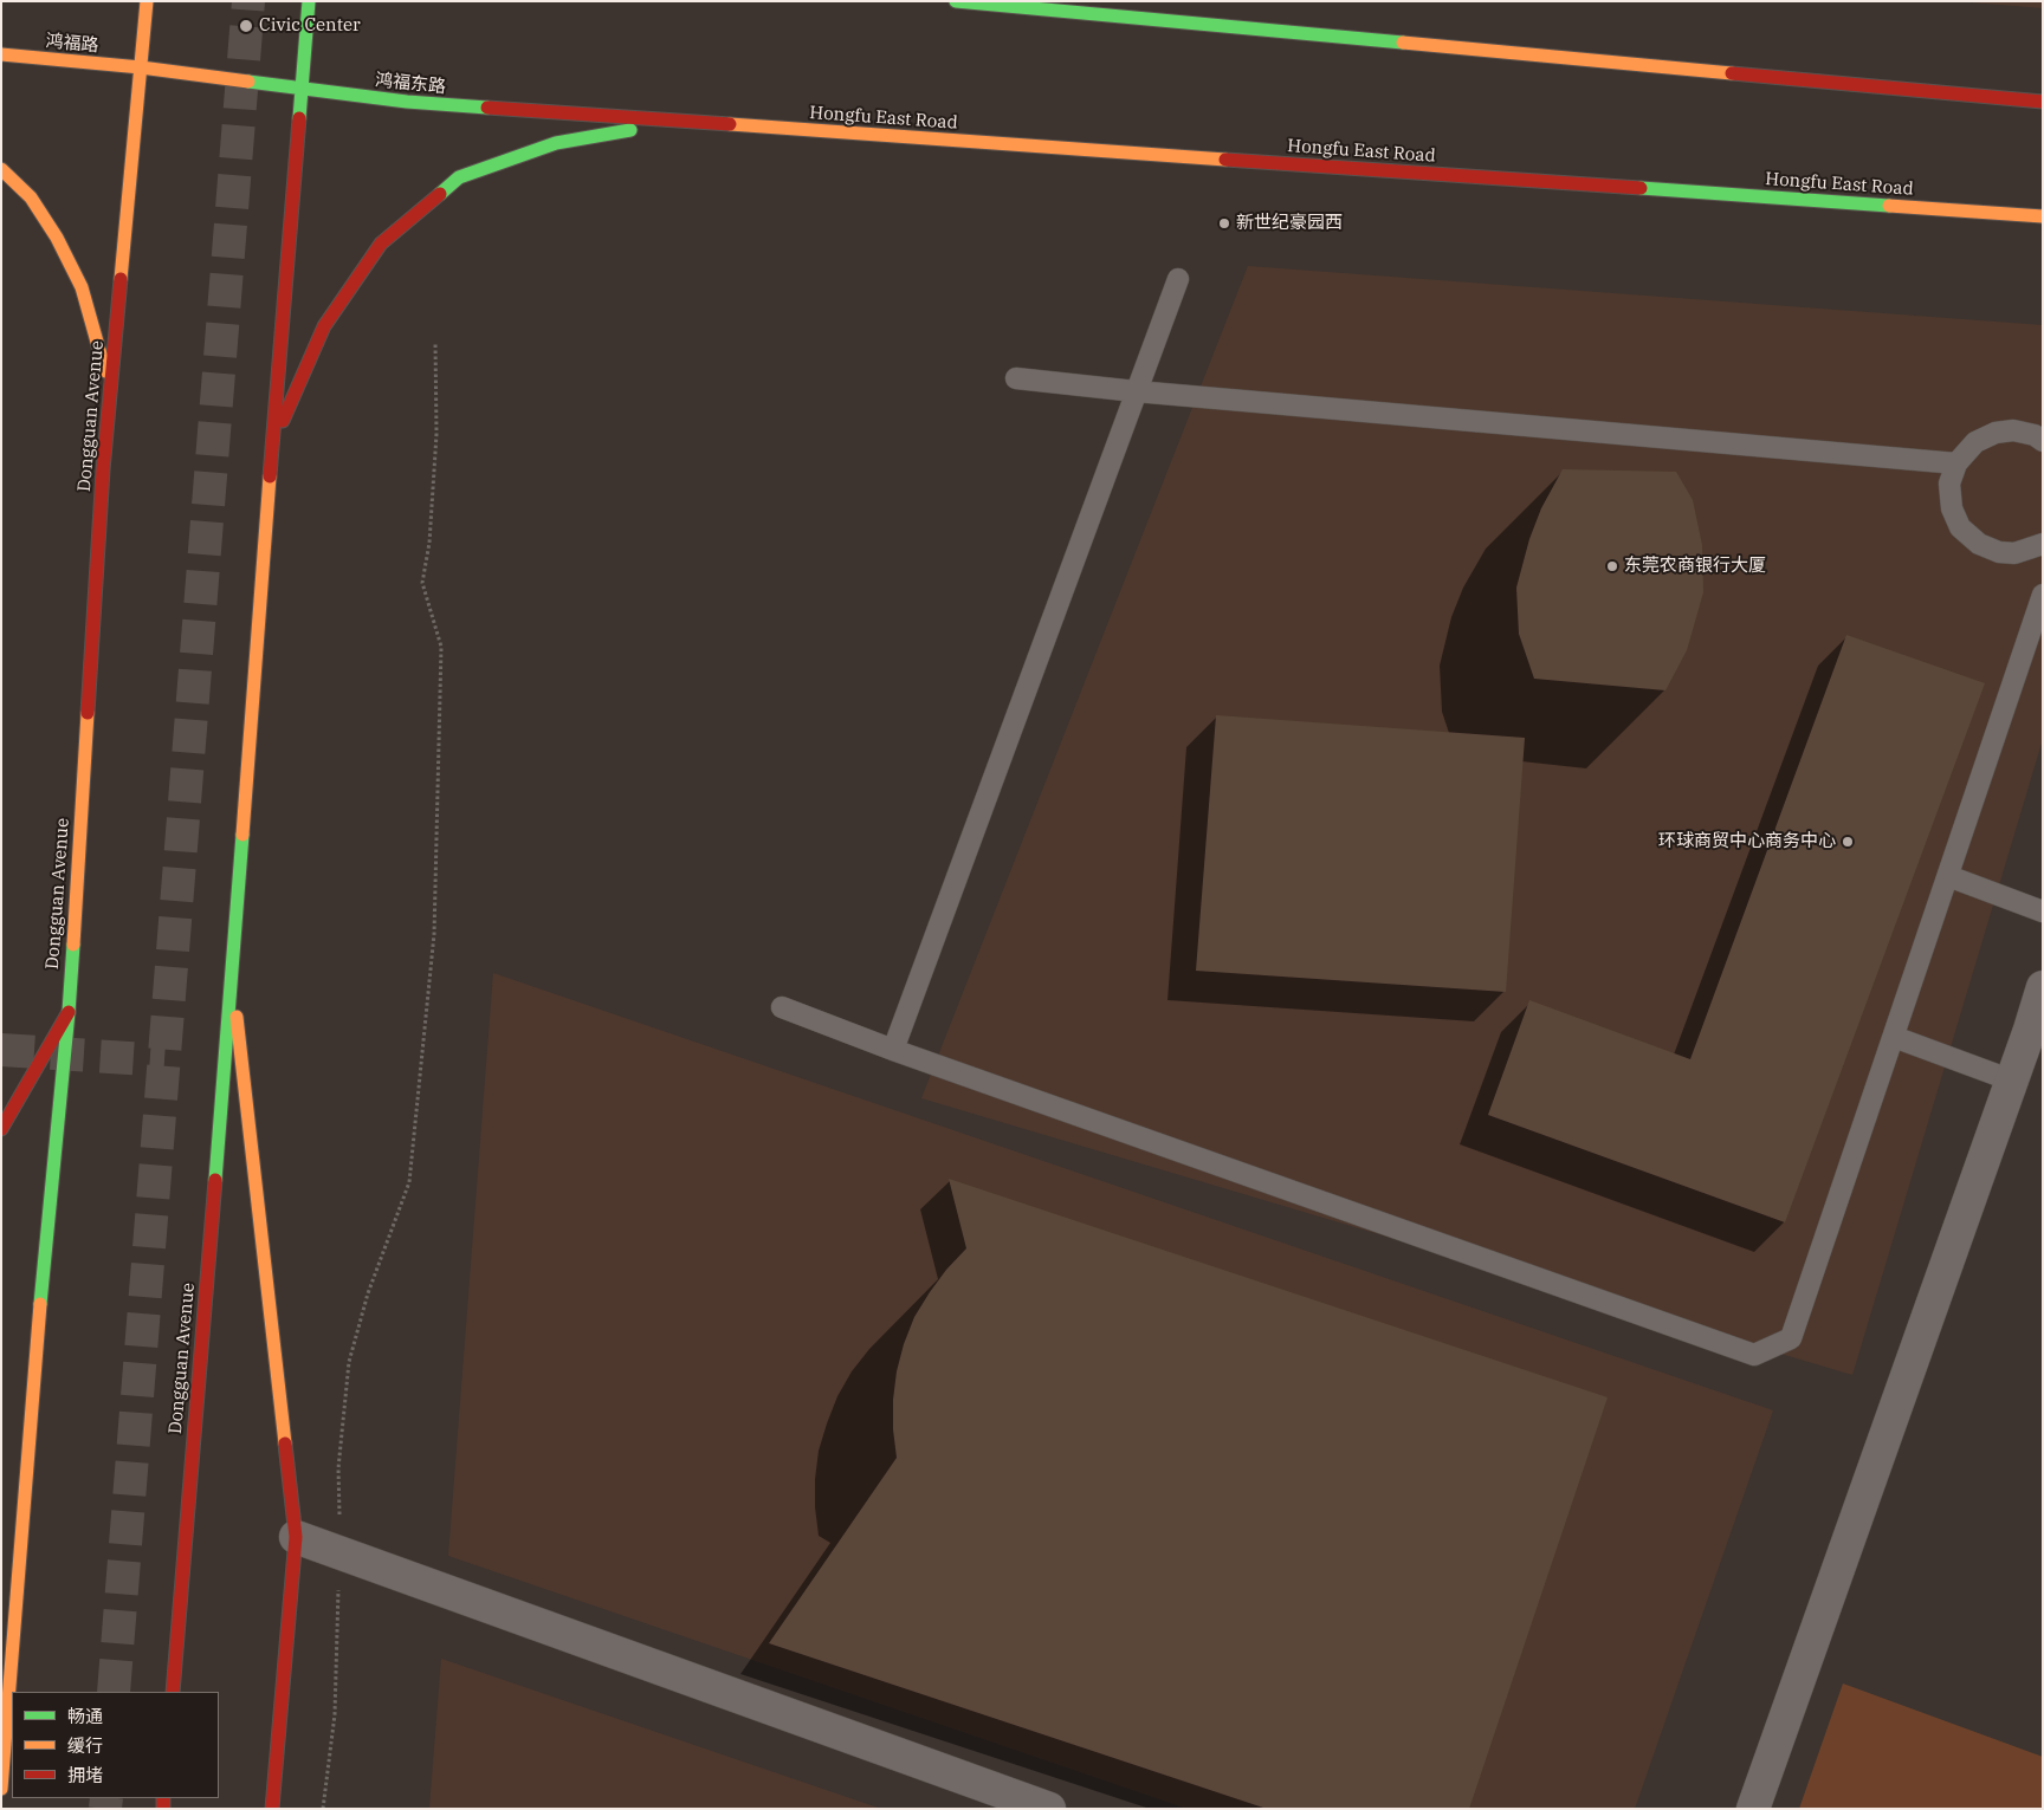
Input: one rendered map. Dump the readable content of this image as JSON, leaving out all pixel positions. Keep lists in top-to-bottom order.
{
  "streets": {
    "main road": [
      "鸿福路",
      "鸿福东路",
      "Hongfu East Road",
      "Dongguan Avenue"
    ]
  },
  "crossings": [
    ["鸿福路", "鸿福东路"],
    ["鸿福路", "Dongguan Avenue"],
    ["鸿福东路", "Hongfu East Road"],
    ["鸿福东路", "Dongguan Avenue"]
  ],
  "places": [
    "Civic Center",
    "新世纪豪园西",
    "东莞农商银行大厦",
    "环球商贸中心商务中心"
  ],
  "legend": ["畅通", "缓行", "拥堵"]
}
